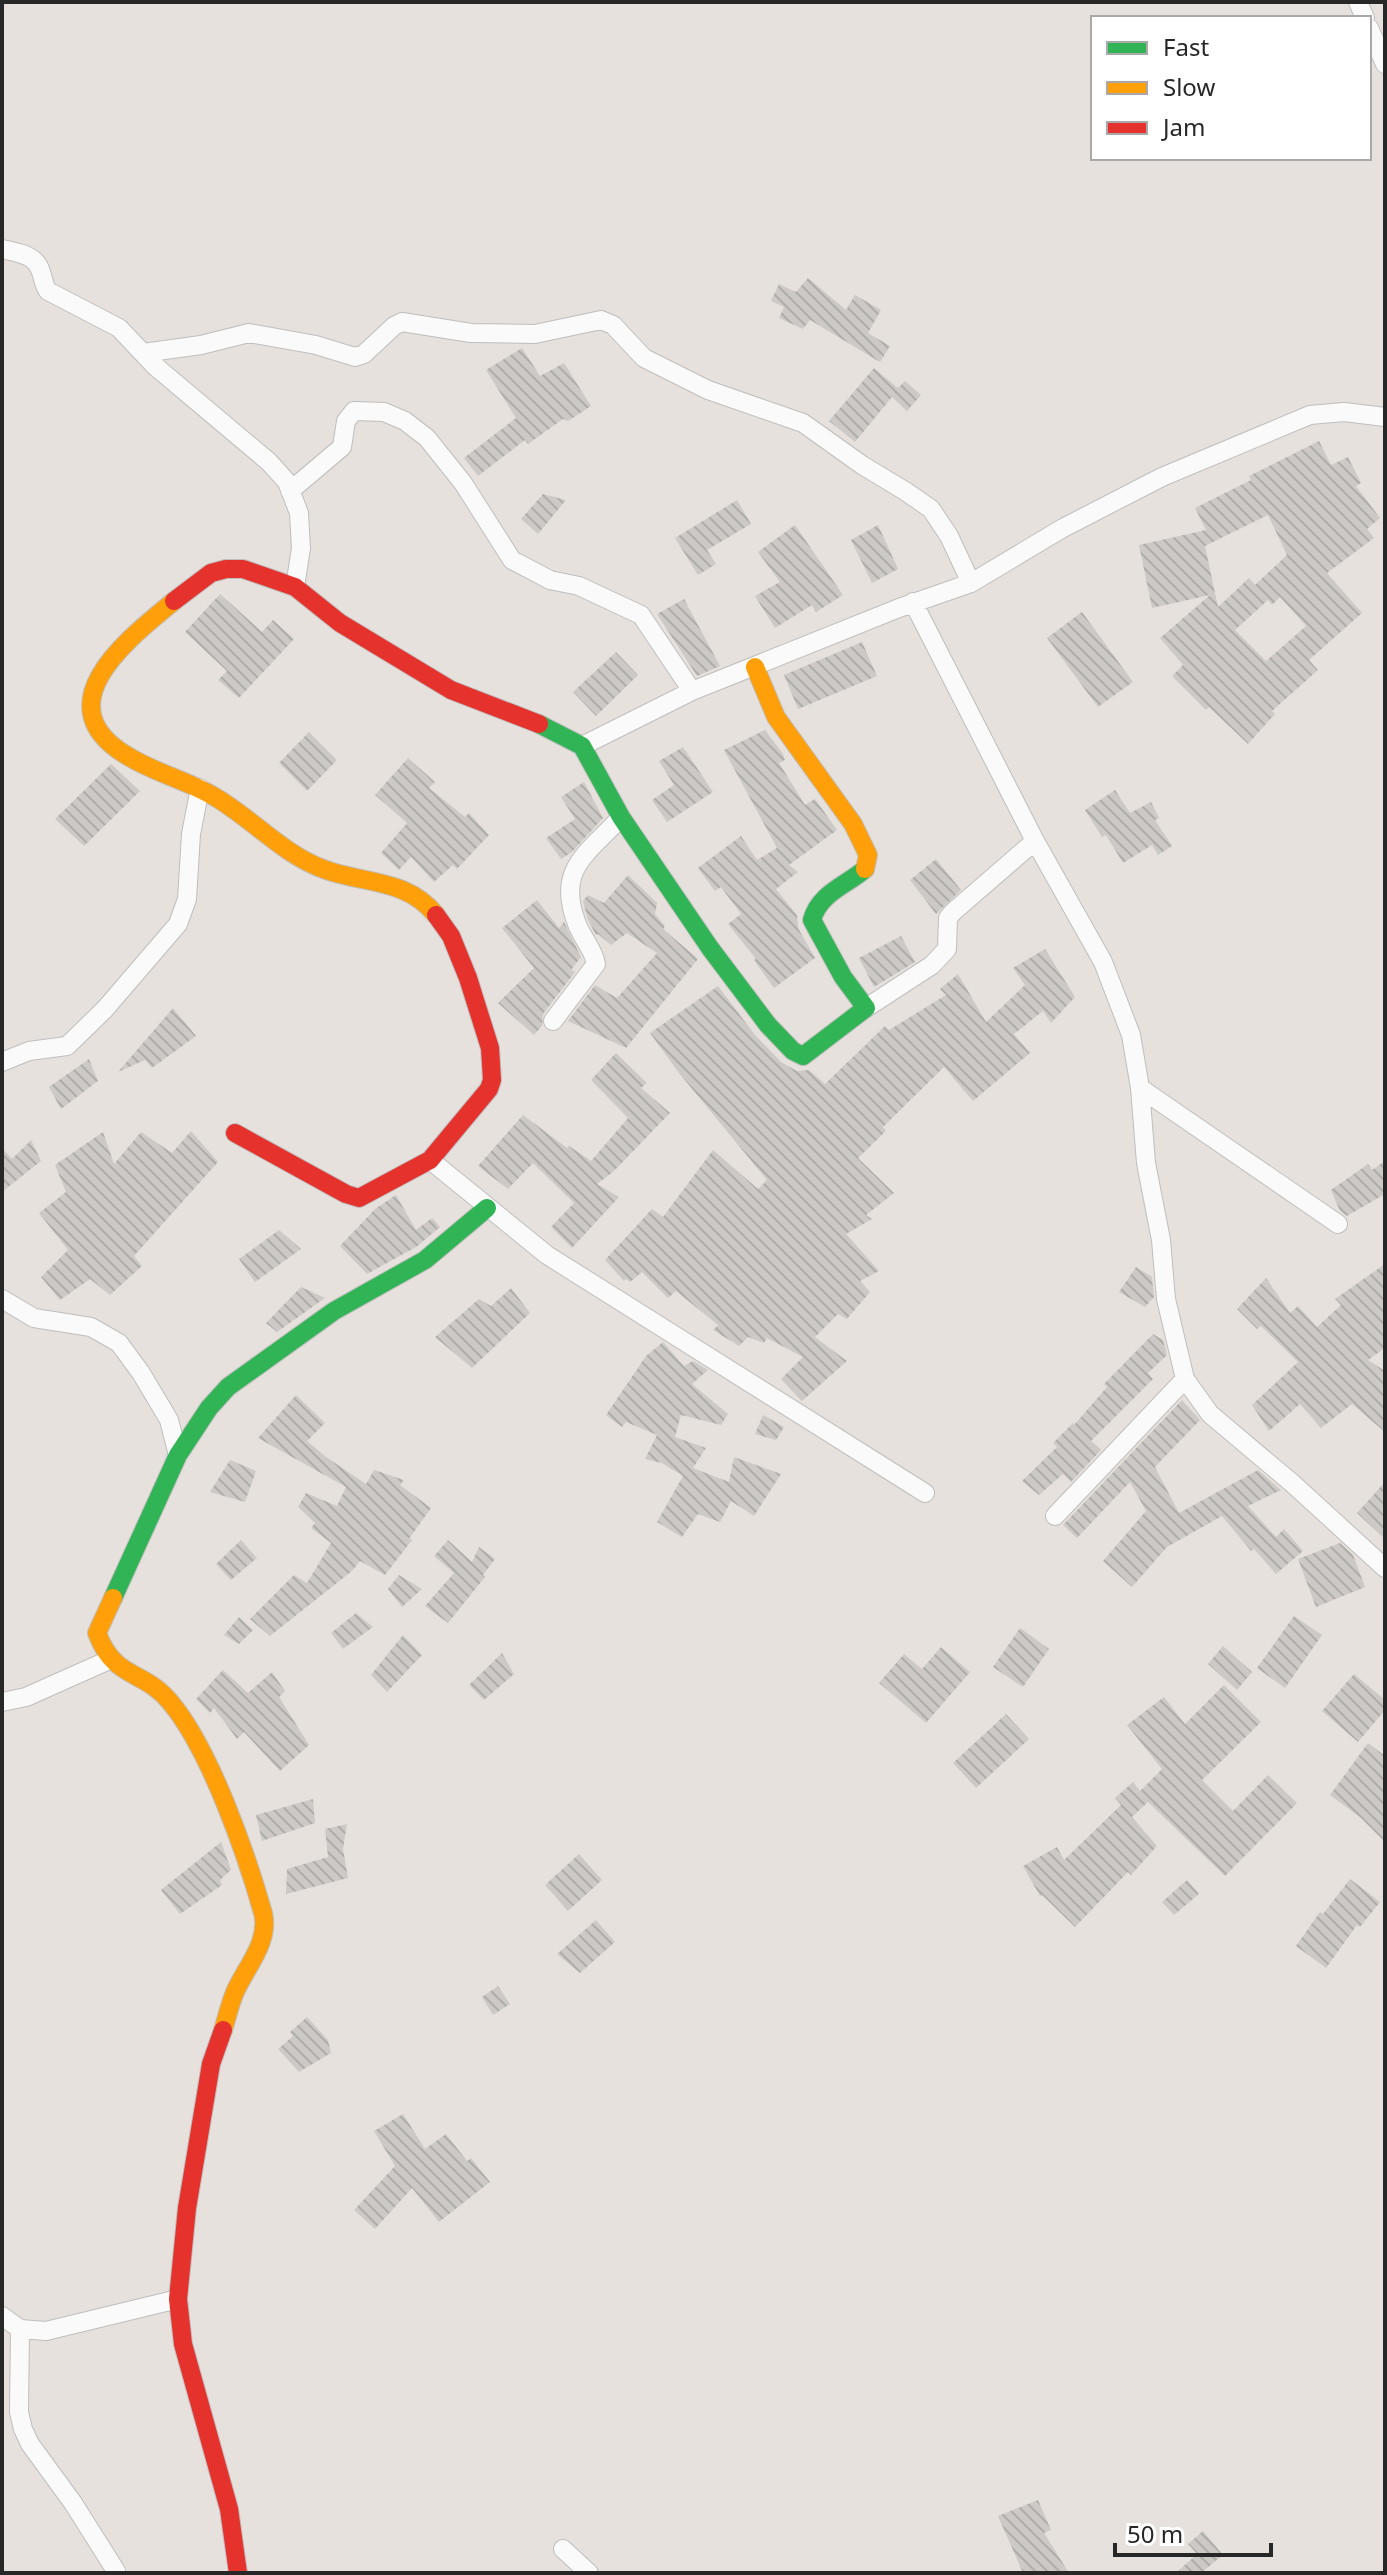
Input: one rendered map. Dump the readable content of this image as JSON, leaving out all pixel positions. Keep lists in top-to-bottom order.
{
  "legend": ["Fast", "Slow", "Jam"],
  "scale_bar": "50 m"
}
